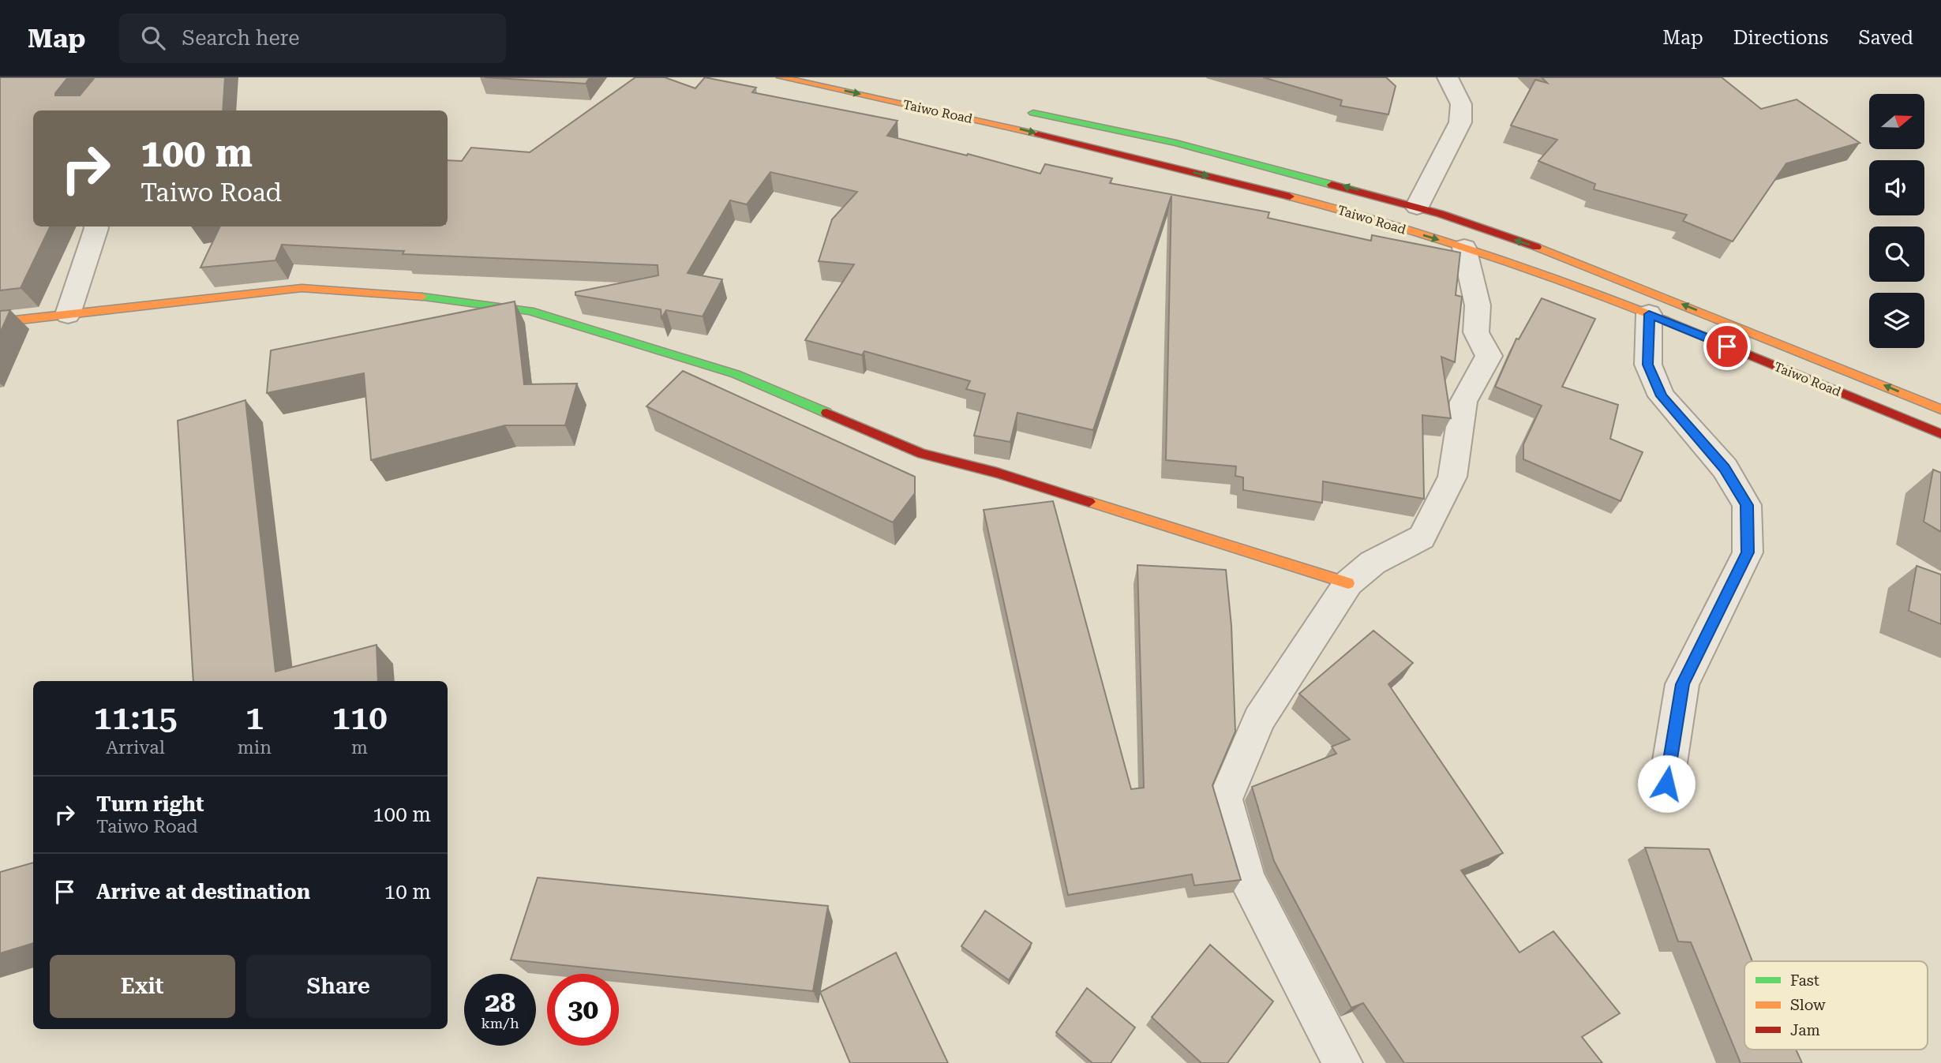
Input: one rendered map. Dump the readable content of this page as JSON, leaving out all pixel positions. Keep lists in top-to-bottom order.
{
  "streets": {
    "main road": ["Taiwo Road"]
  },
  "legend": ["Fast", "Slow", "Jam"],
  "north": "right",
  "page": {
    "header": "Map",
    "search": "Search here",
    "nav": ["Map", "Directions", "Saved"],
    "turn": ["100 m", "Taiwo Road"],
    "eta": [
      "11:15",
      "Arrival",
      "1",
      "min",
      "110",
      "m"
    ],
    "list": [
      {
        "name": "Turn right",
        "note": "Taiwo Road",
        "value": "100 m"
      },
      {
        "name": "Arrive at destination",
        "value": "10 m"
      }
    ],
    "buttons": ["Exit", "Share"],
    "speed": "28 km/h",
    "limit": "30"
  }
}
